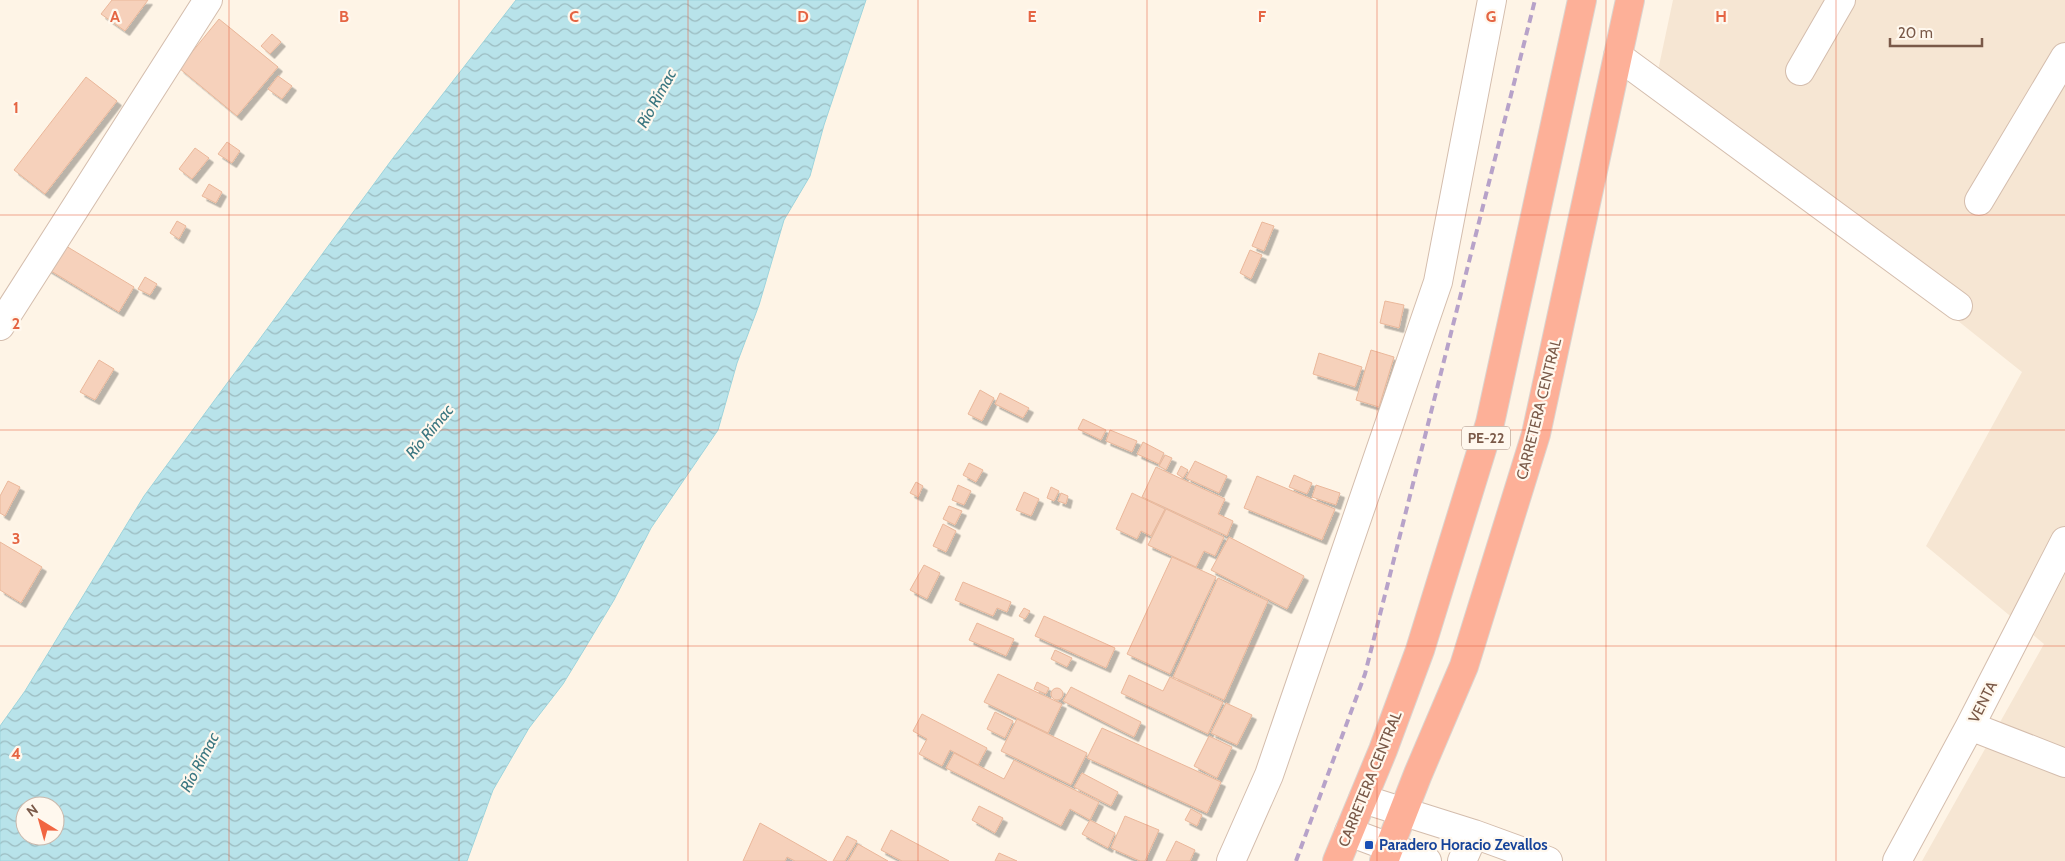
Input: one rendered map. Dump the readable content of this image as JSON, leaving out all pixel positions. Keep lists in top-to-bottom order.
{
  "streets": {
    "highway": ["CARRETERA CENTRAL", "PE-22"],
    "street": ["VENTA"]
  },
  "water": ["Río Rímac"],
  "places": {
    "transit": ["Paradero Horacio Zevallos"]
  },
  "scale_bar": "20 m",
  "north": "top left",
  "grid": {
    "columns": [
      "A",
      "B",
      "C",
      "D",
      "E",
      "F",
      "G",
      "H"
    ],
    "rows": [
      "1",
      "2",
      "3",
      "4"
    ]
  }
}
